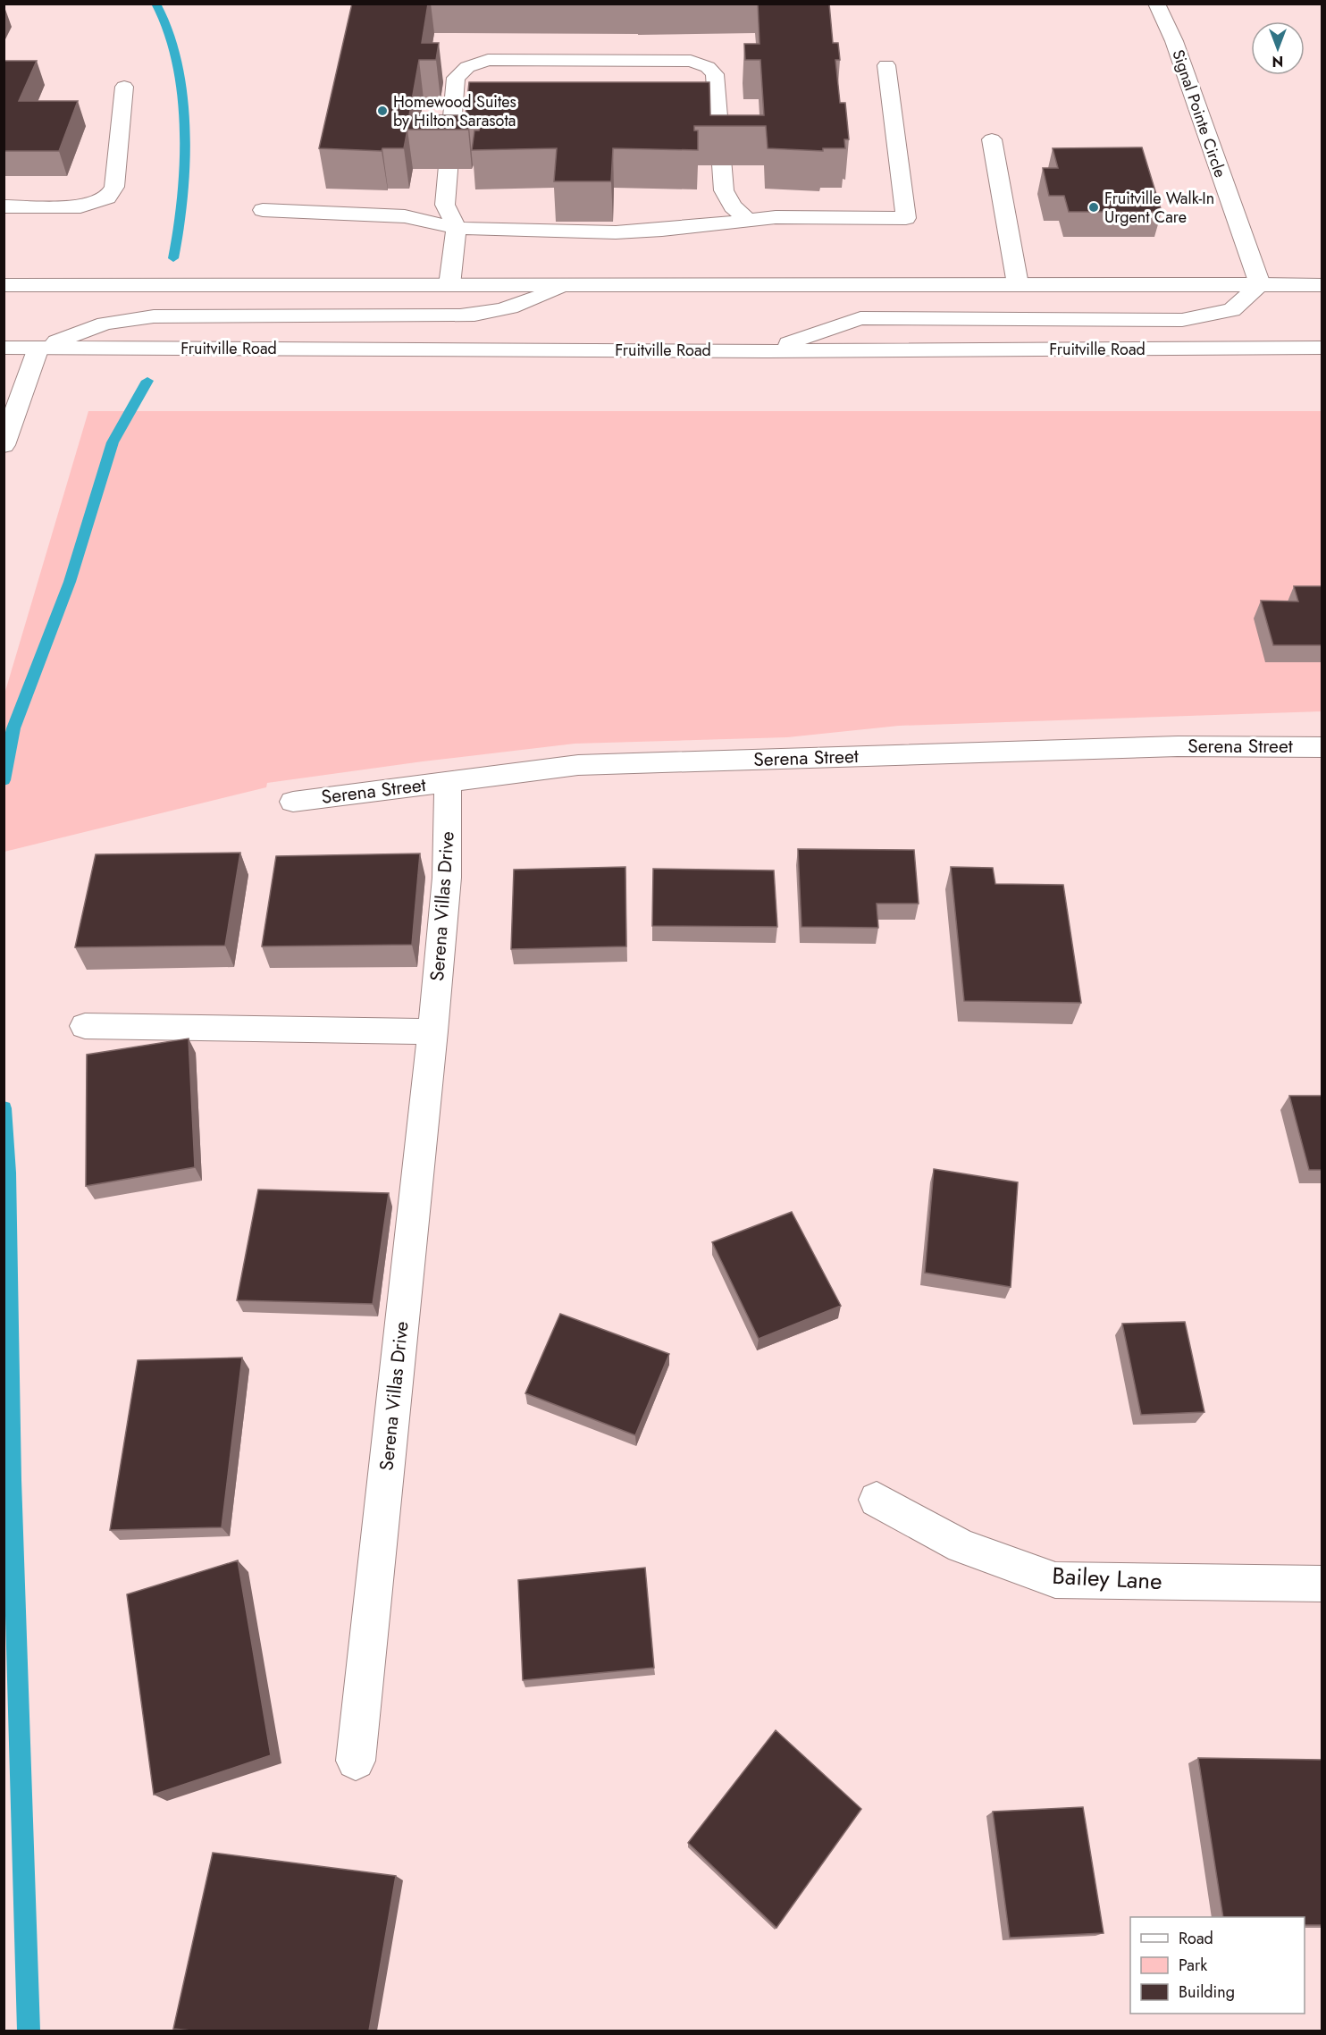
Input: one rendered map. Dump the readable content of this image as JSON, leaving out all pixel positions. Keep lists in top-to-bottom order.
{
  "streets": {
    "main road": [
      "Signal Pointe Circle",
      "Fruitville Road",
      "Serena Street",
      "Serena Villas Drive",
      "Bailey Lane"
    ]
  },
  "crossings": [
    ["Serena Street", "Serena Villas Drive"]
  ],
  "places": ["Homewood Suites by Hilton Sarasota", "Fruitville Walk-In Urgent Care"],
  "legend": ["Road", "Park", "Building"],
  "north": "bottom"
}
